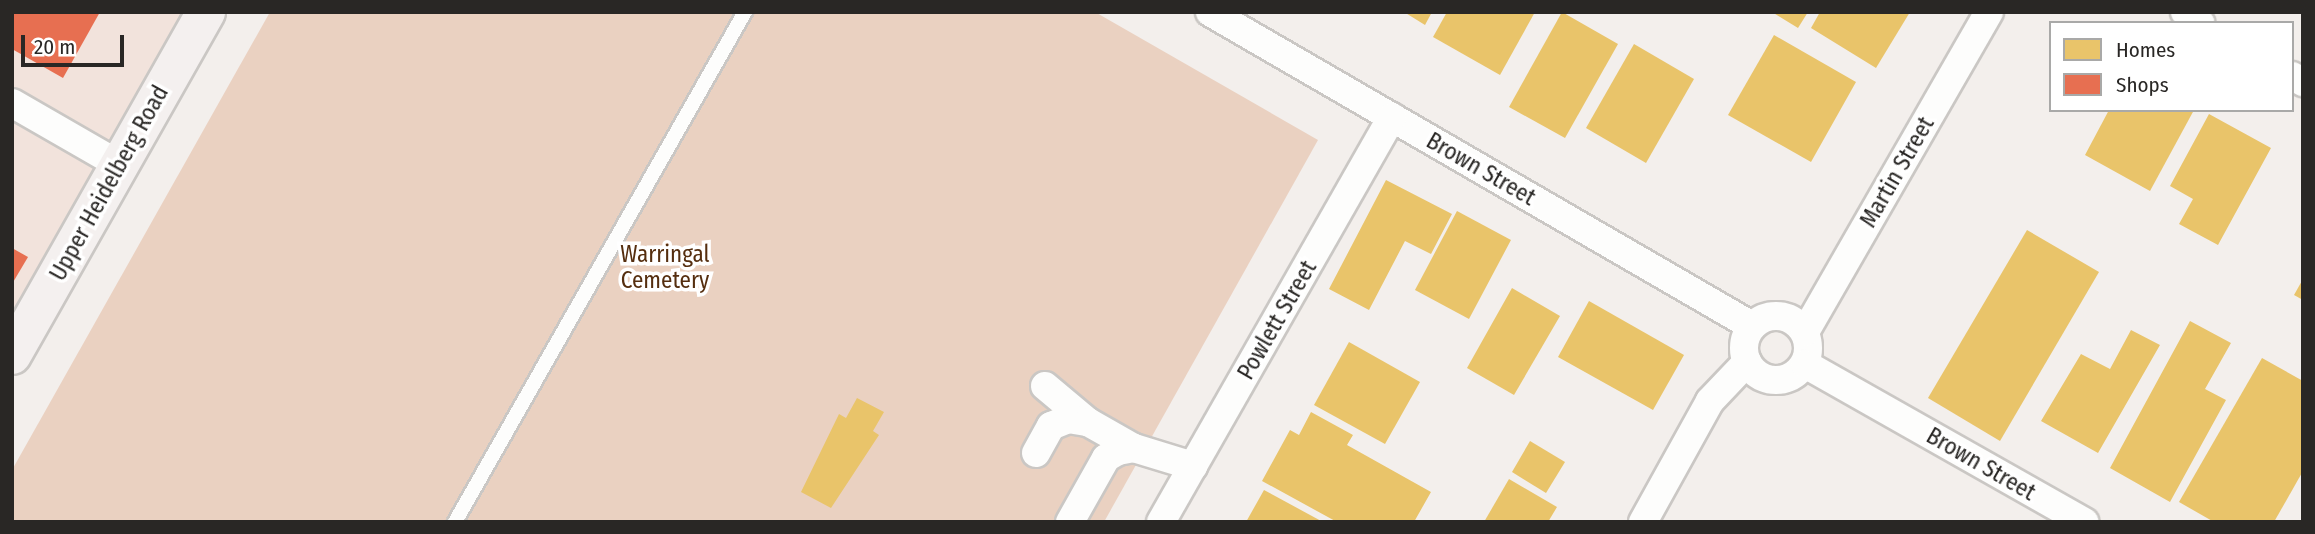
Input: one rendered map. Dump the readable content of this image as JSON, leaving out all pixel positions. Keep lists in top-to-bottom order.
{
  "streets": {
    "main road": ["Upper Heidelberg Road"],
    "street": ["Brown Street", "Martin Street", "Powlett Street"]
  },
  "crossings": [
    ["Brown Street", "Martin Street"],
    ["Brown Street", "Powlett Street"]
  ],
  "parks": ["Warringal Cemetery"],
  "legend": ["Homes", "Shops"],
  "scale_bar": "20 m"
}
